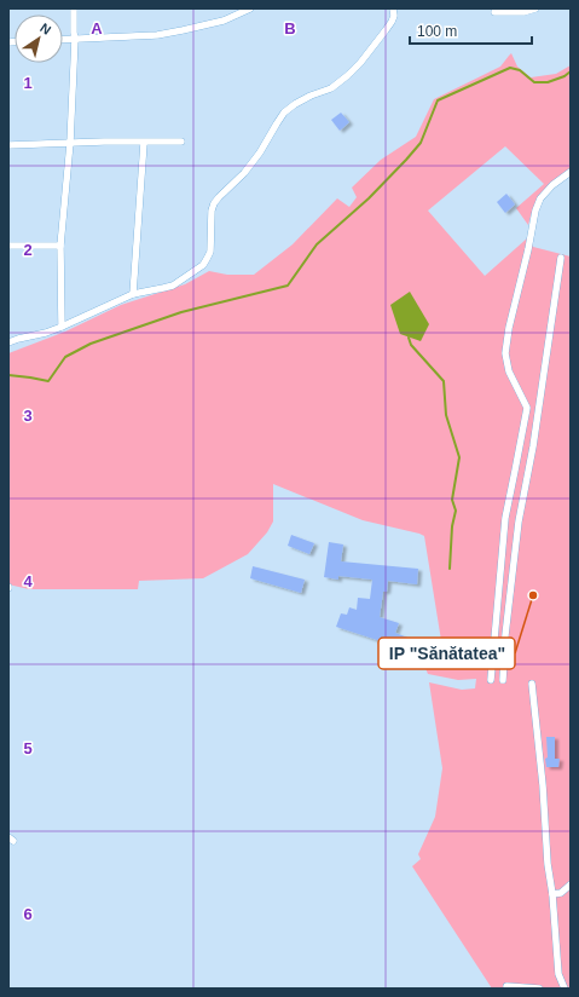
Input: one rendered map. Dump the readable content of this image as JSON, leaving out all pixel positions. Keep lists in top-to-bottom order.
{
  "places": ["IP \"Sănătatea\""],
  "scale_bar": "100 m",
  "north": "top right",
  "grid": {
    "columns": ["A", "B"],
    "rows": [
      "1",
      "2",
      "3",
      "4",
      "5",
      "6"
    ]
  }
}
